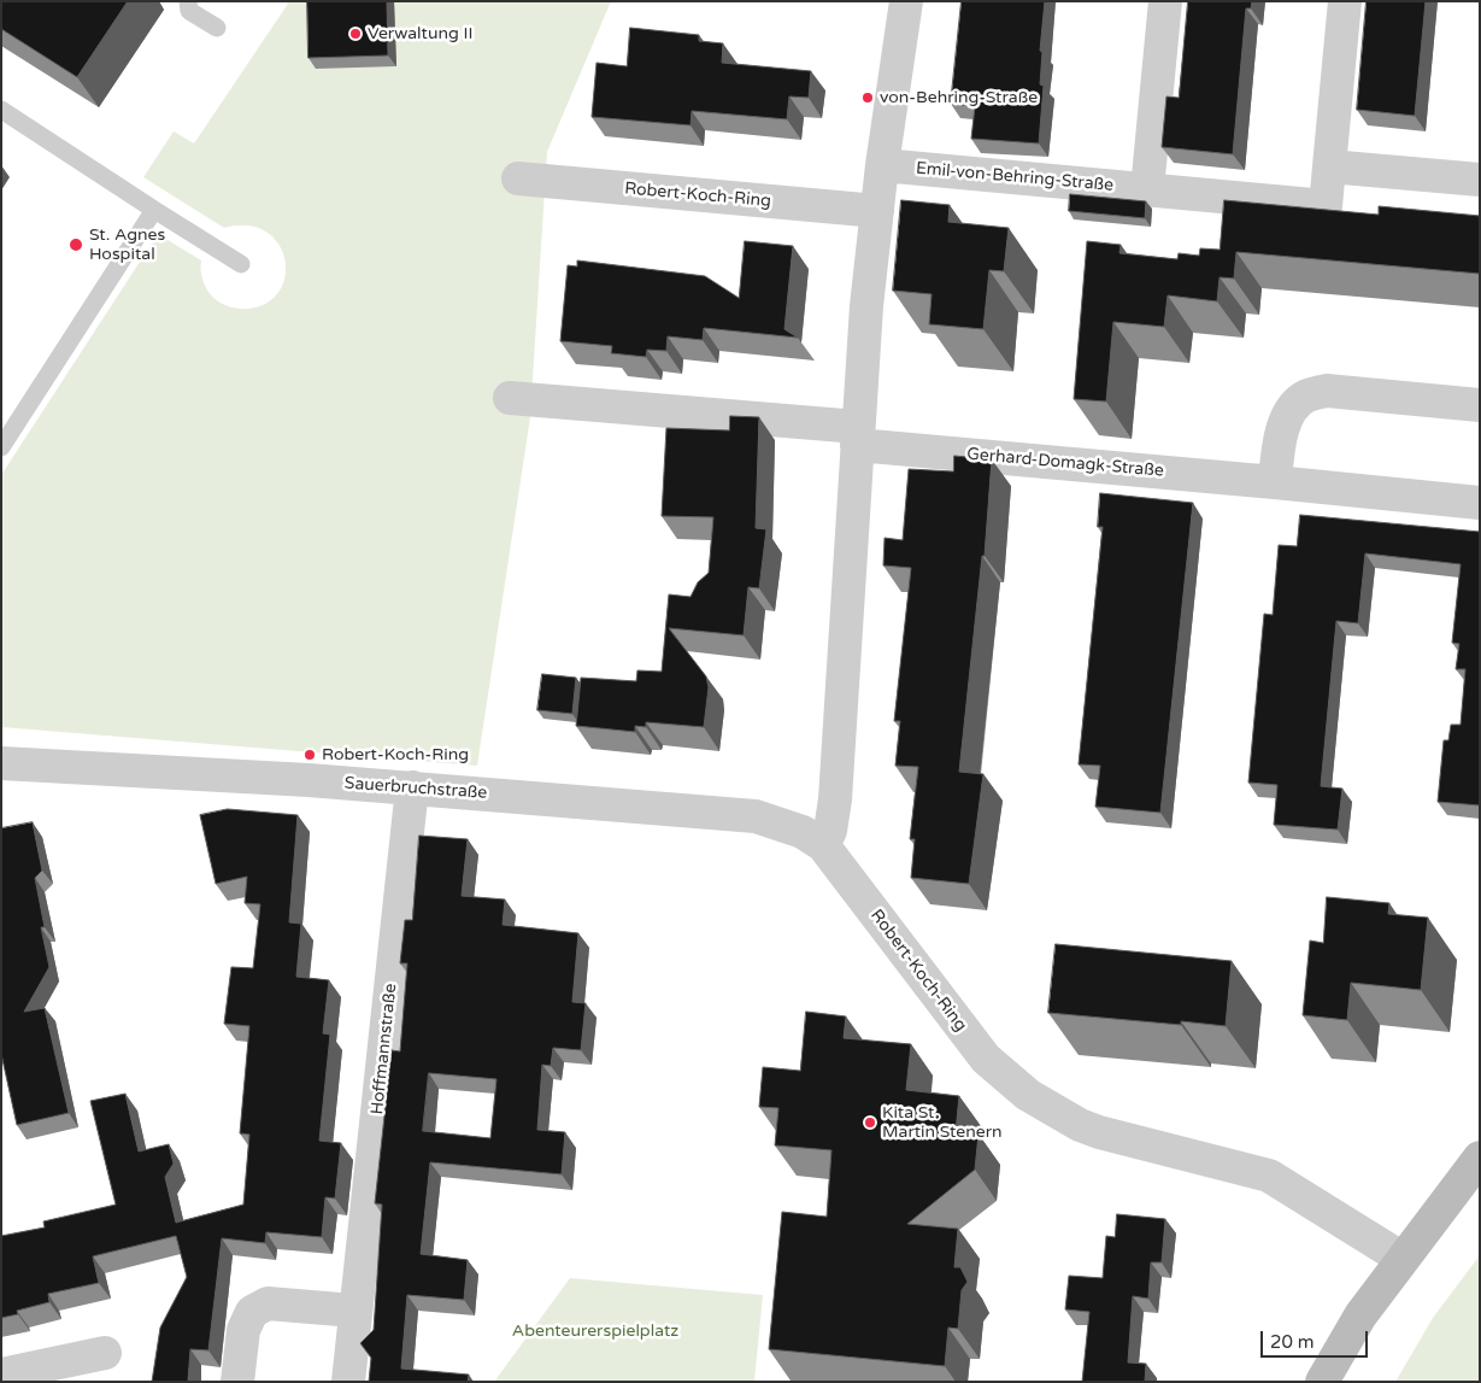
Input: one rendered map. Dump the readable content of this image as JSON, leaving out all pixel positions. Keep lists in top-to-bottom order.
{
  "streets": {
    "street": [
      "Emil-von-Behring-Straße",
      "Robert-Koch-Ring",
      "Gerhard-Domagk-Straße",
      "Sauerbruchstraße",
      "Hoffmannstraße"
    ]
  },
  "crossings": [
    ["Robert-Koch-Ring", "Sauerbruchstraße"],
    ["Sauerbruchstraße", "Hoffmannstraße"]
  ],
  "parks": ["Abenteurerspielplatz"],
  "places": [
    "Verwaltung II",
    "von-Behring-Straße",
    "St. Agnes Hospital",
    "Robert-Koch-Ring",
    "Kita St. Martin Stenern"
  ],
  "scale_bar": "20 m"
}
